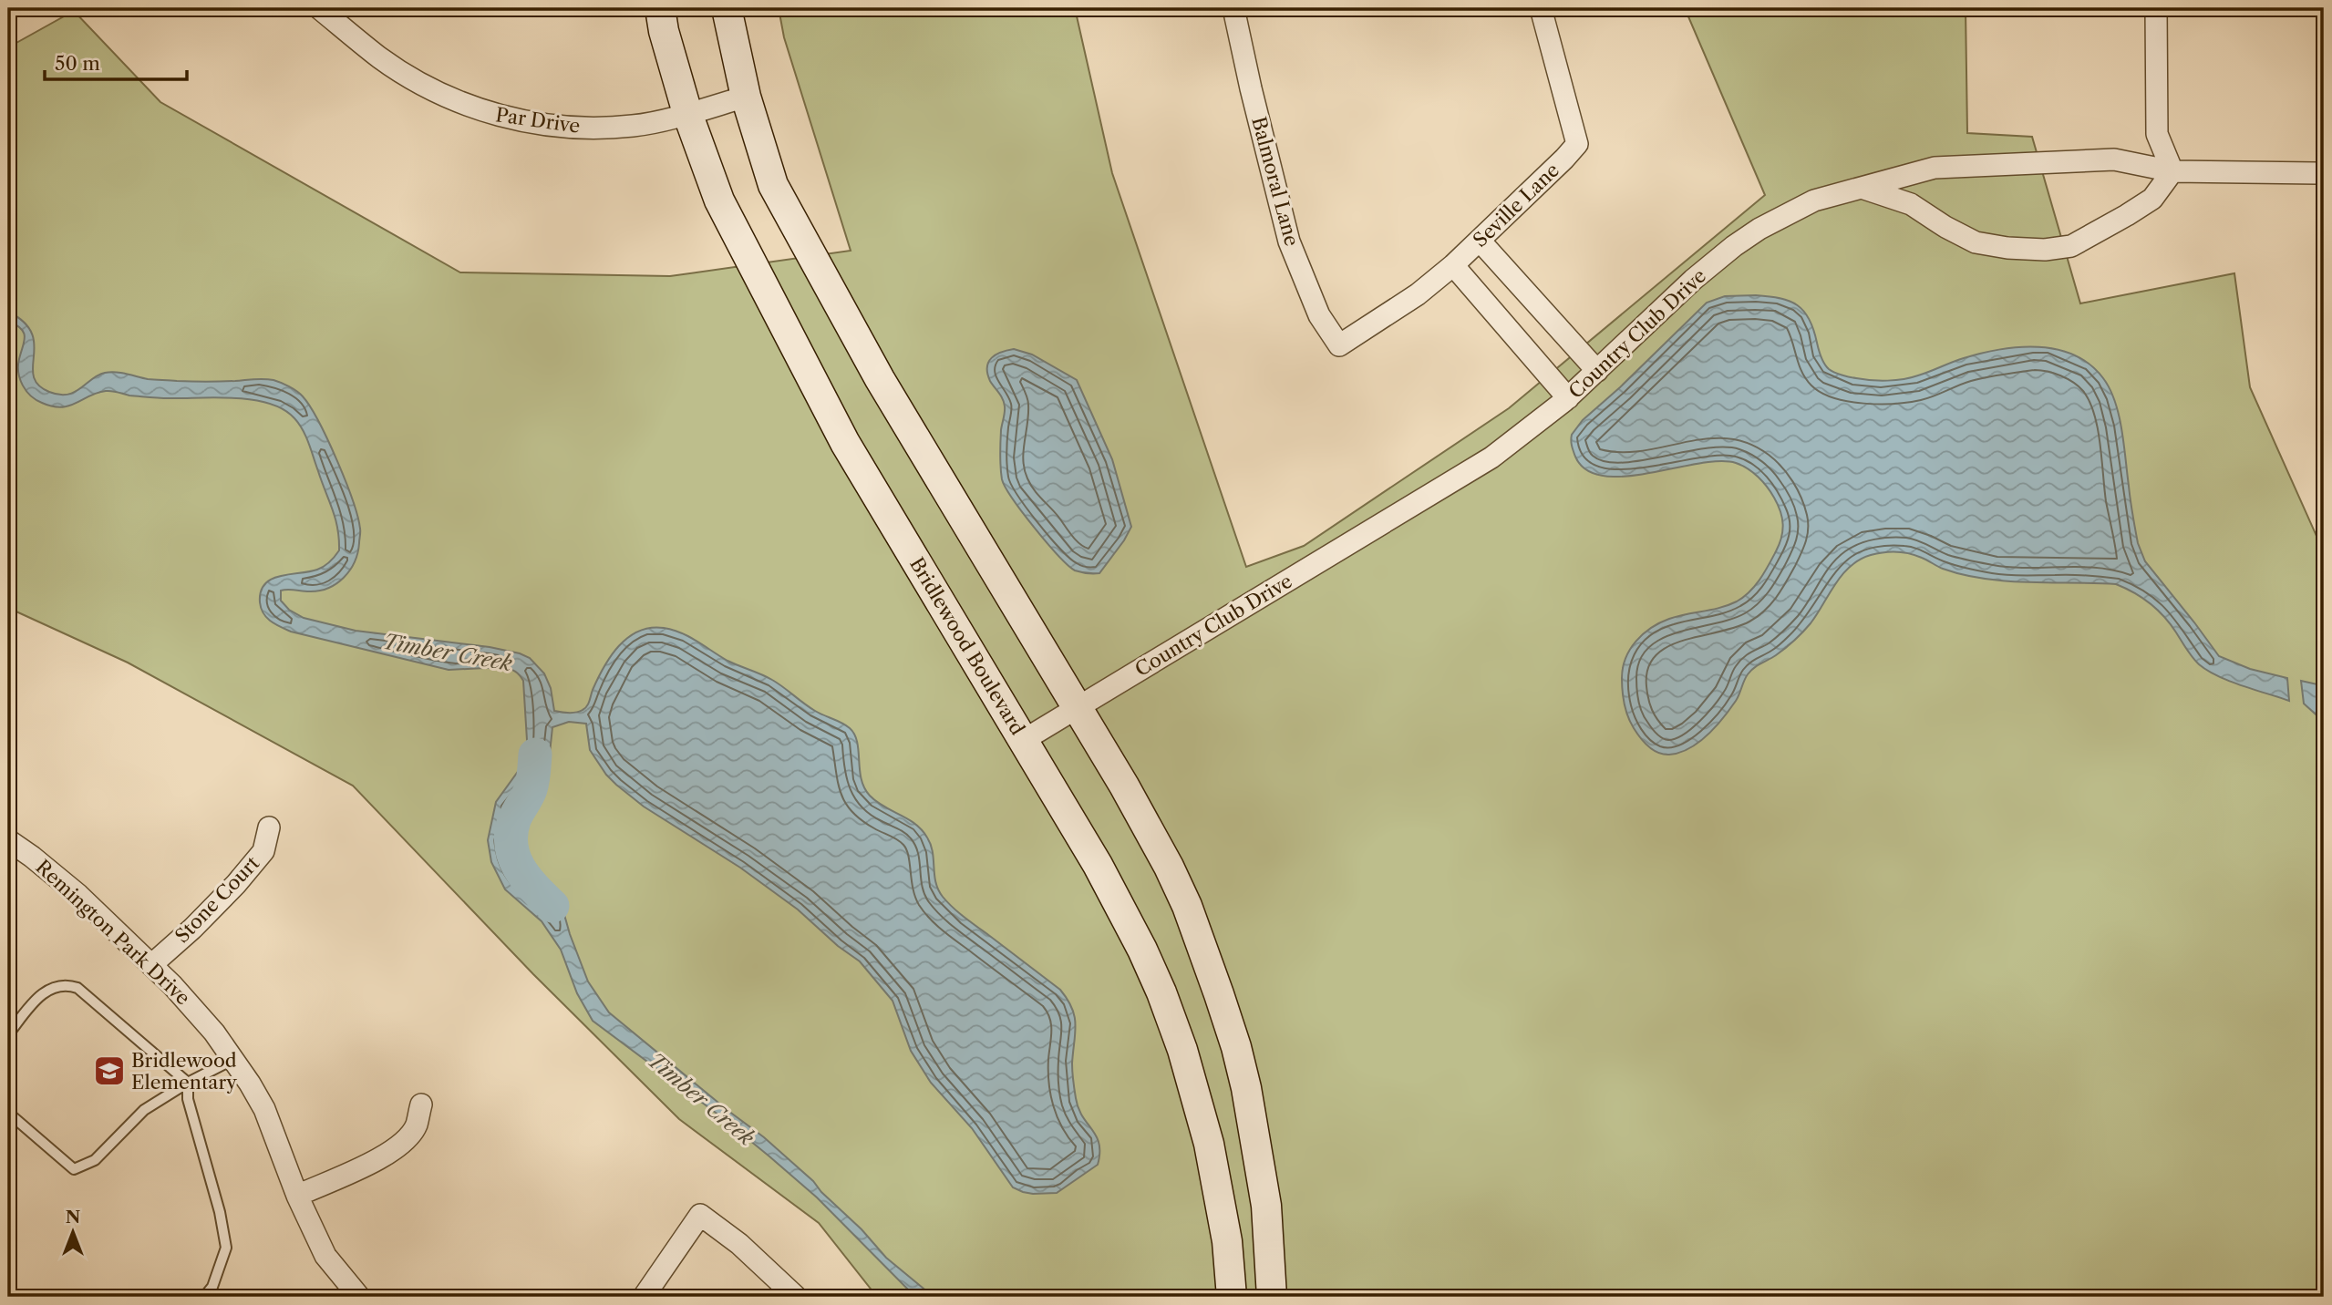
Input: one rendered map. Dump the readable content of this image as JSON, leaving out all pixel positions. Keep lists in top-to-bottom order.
{
  "streets": {
    "main road": ["Bridlewood Boulevard"],
    "street": [
      "Par Drive",
      "Balmoral Lane",
      "Seville Lane",
      "Country Club Drive",
      "Stone Court",
      "Remington Park Drive"
    ]
  },
  "crossings": [
    ["Par Drive", "Bridlewood Boulevard"],
    ["Balmoral Lane", "Seville Lane"],
    ["Country Club Drive", "Bridlewood Boulevard"],
    ["Stone Court", "Remington Park Drive"]
  ],
  "water": ["Timber Creek"],
  "places": {
    "school or university": ["Bridlewood Elementary"]
  },
  "scale_bar": "50 m",
  "north": "top"
}
